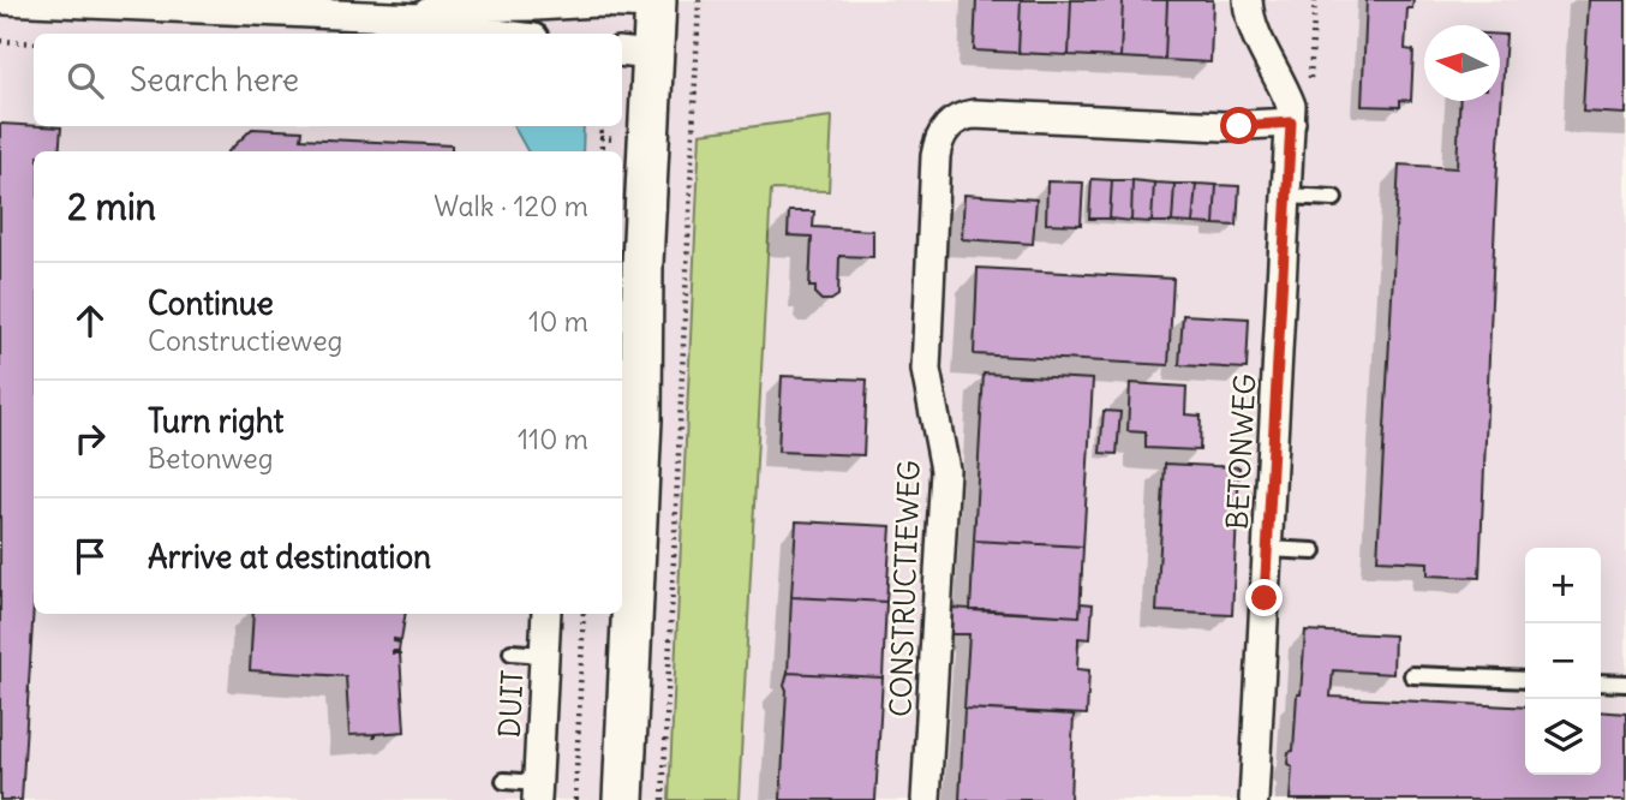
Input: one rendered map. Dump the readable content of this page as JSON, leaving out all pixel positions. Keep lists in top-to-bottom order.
{
  "streets": {
    "street": ["BETONWEG", "CONSTRUCTIEWEG", "DUIT"]
  },
  "crossings": [
    ["BETONWEG", "CONSTRUCTIEWEG"]
  ],
  "north": "left",
  "page": {
    "search": "Search here",
    "heading": ["2 min", "Walk · 120 m"],
    "list": [
      ["Continue", "Constructieweg", "10 m"],
      ["Turn right", "Betonweg", "110 m"],
      "Arrive at destination"
    ],
    "map_buttons": ["+", "−"]
  }
}
